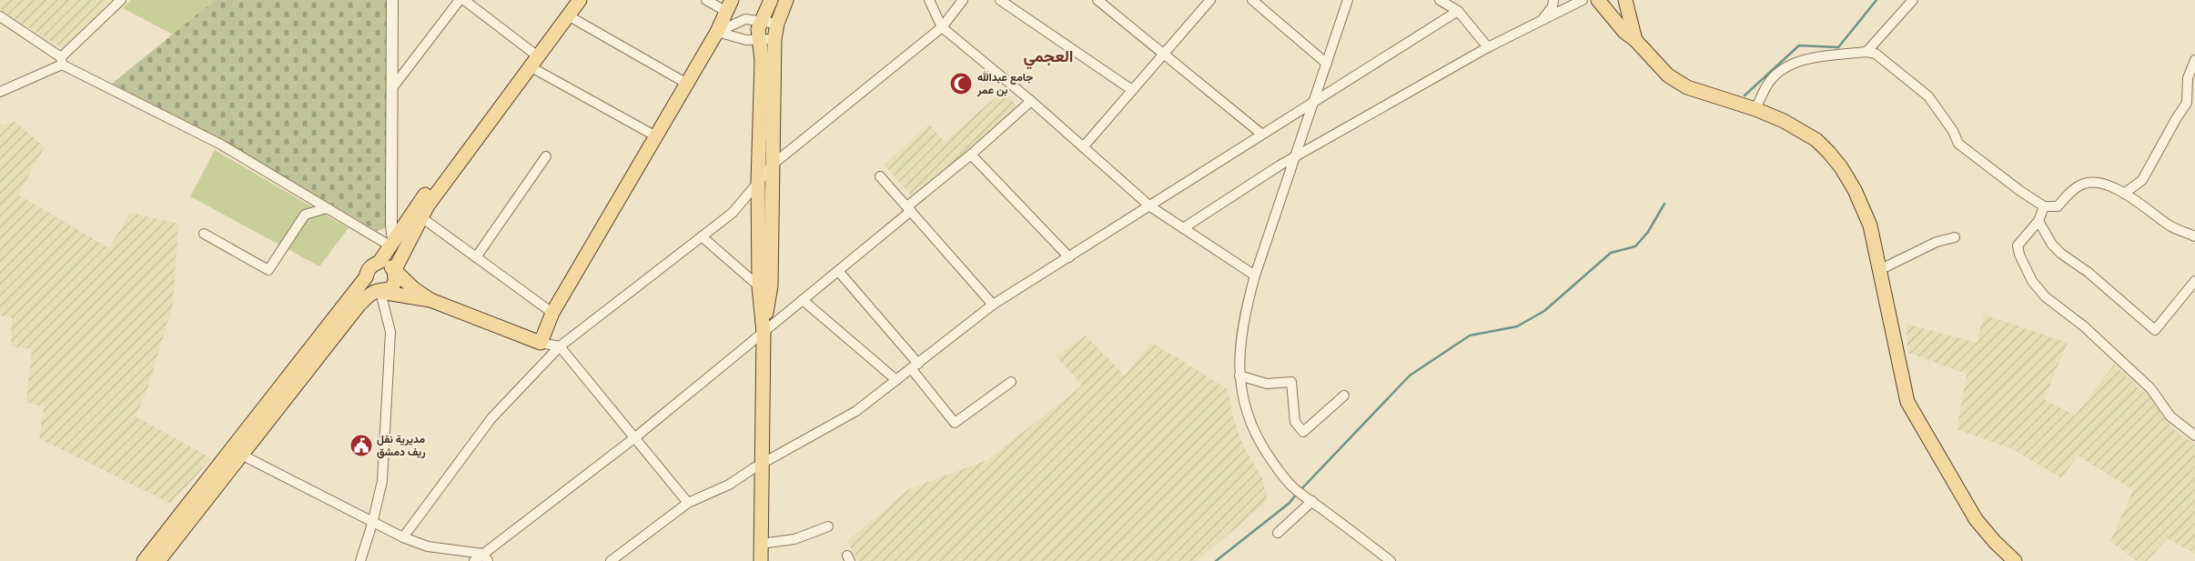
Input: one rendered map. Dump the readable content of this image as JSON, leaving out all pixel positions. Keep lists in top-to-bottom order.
{
  "districts": ["العجمي"],
  "places": {
    "mosque": ["جامع عبدالله بن عمر"],
    "public building": ["مديرية نقل ريف دمشق"]
  }
}
